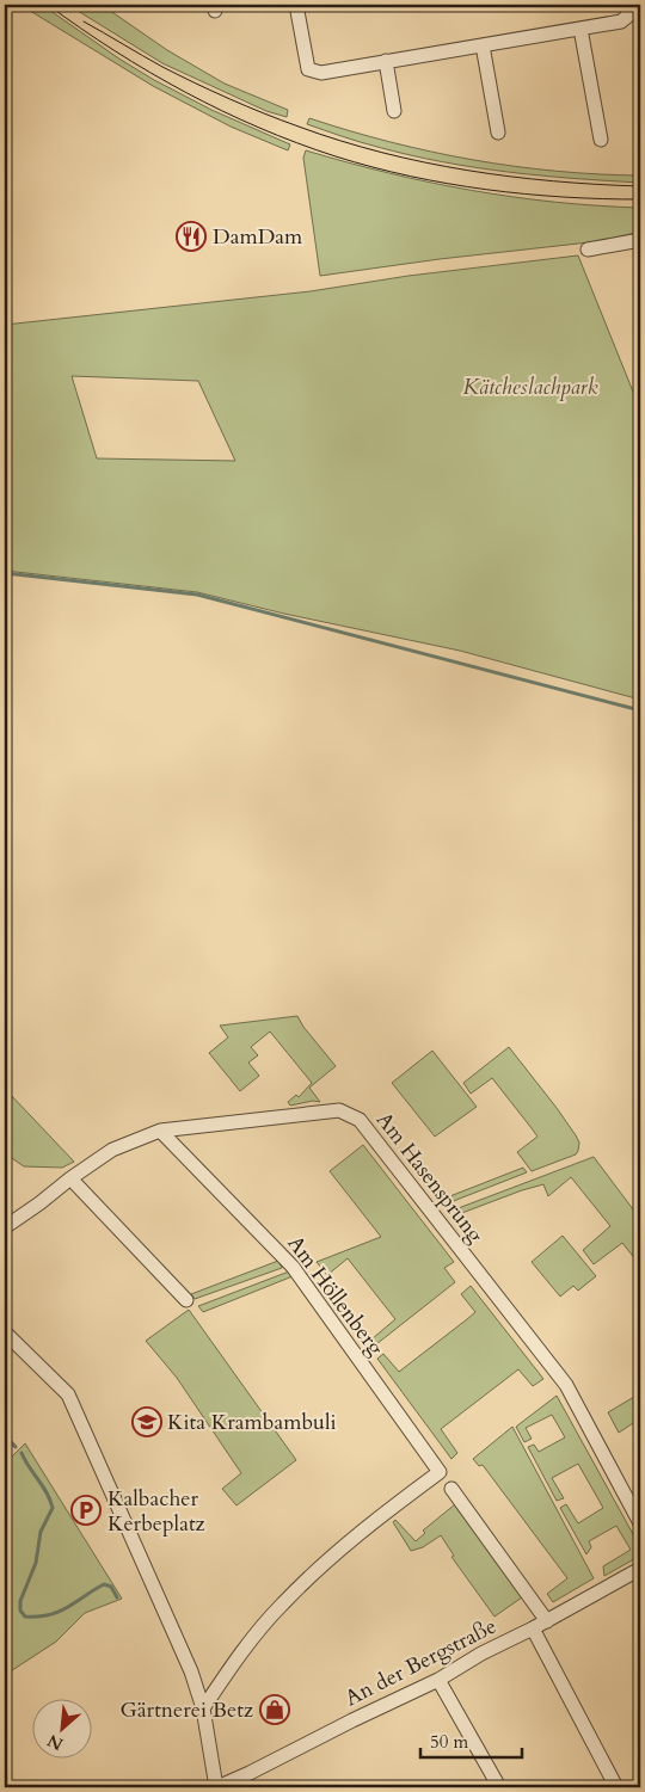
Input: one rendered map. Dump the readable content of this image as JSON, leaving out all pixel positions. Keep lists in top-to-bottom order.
{
  "streets": {
    "street": ["Am Hasensprung", "Am Höllenberg", "An der Bergstraße"]
  },
  "crossings": [
    ["Am Hasensprung", "Am Höllenberg"]
  ],
  "parks": ["Kätcheslachpark"],
  "places": {
    "restaurant": ["DamDam"],
    "school or university": ["Kita Krambambuli"],
    "parking": ["Kalbacher Kerbeplatz"],
    "shop": ["Gärtnerei Betz"]
  },
  "scale_bar": "50 m",
  "north": "bottom left"
}
